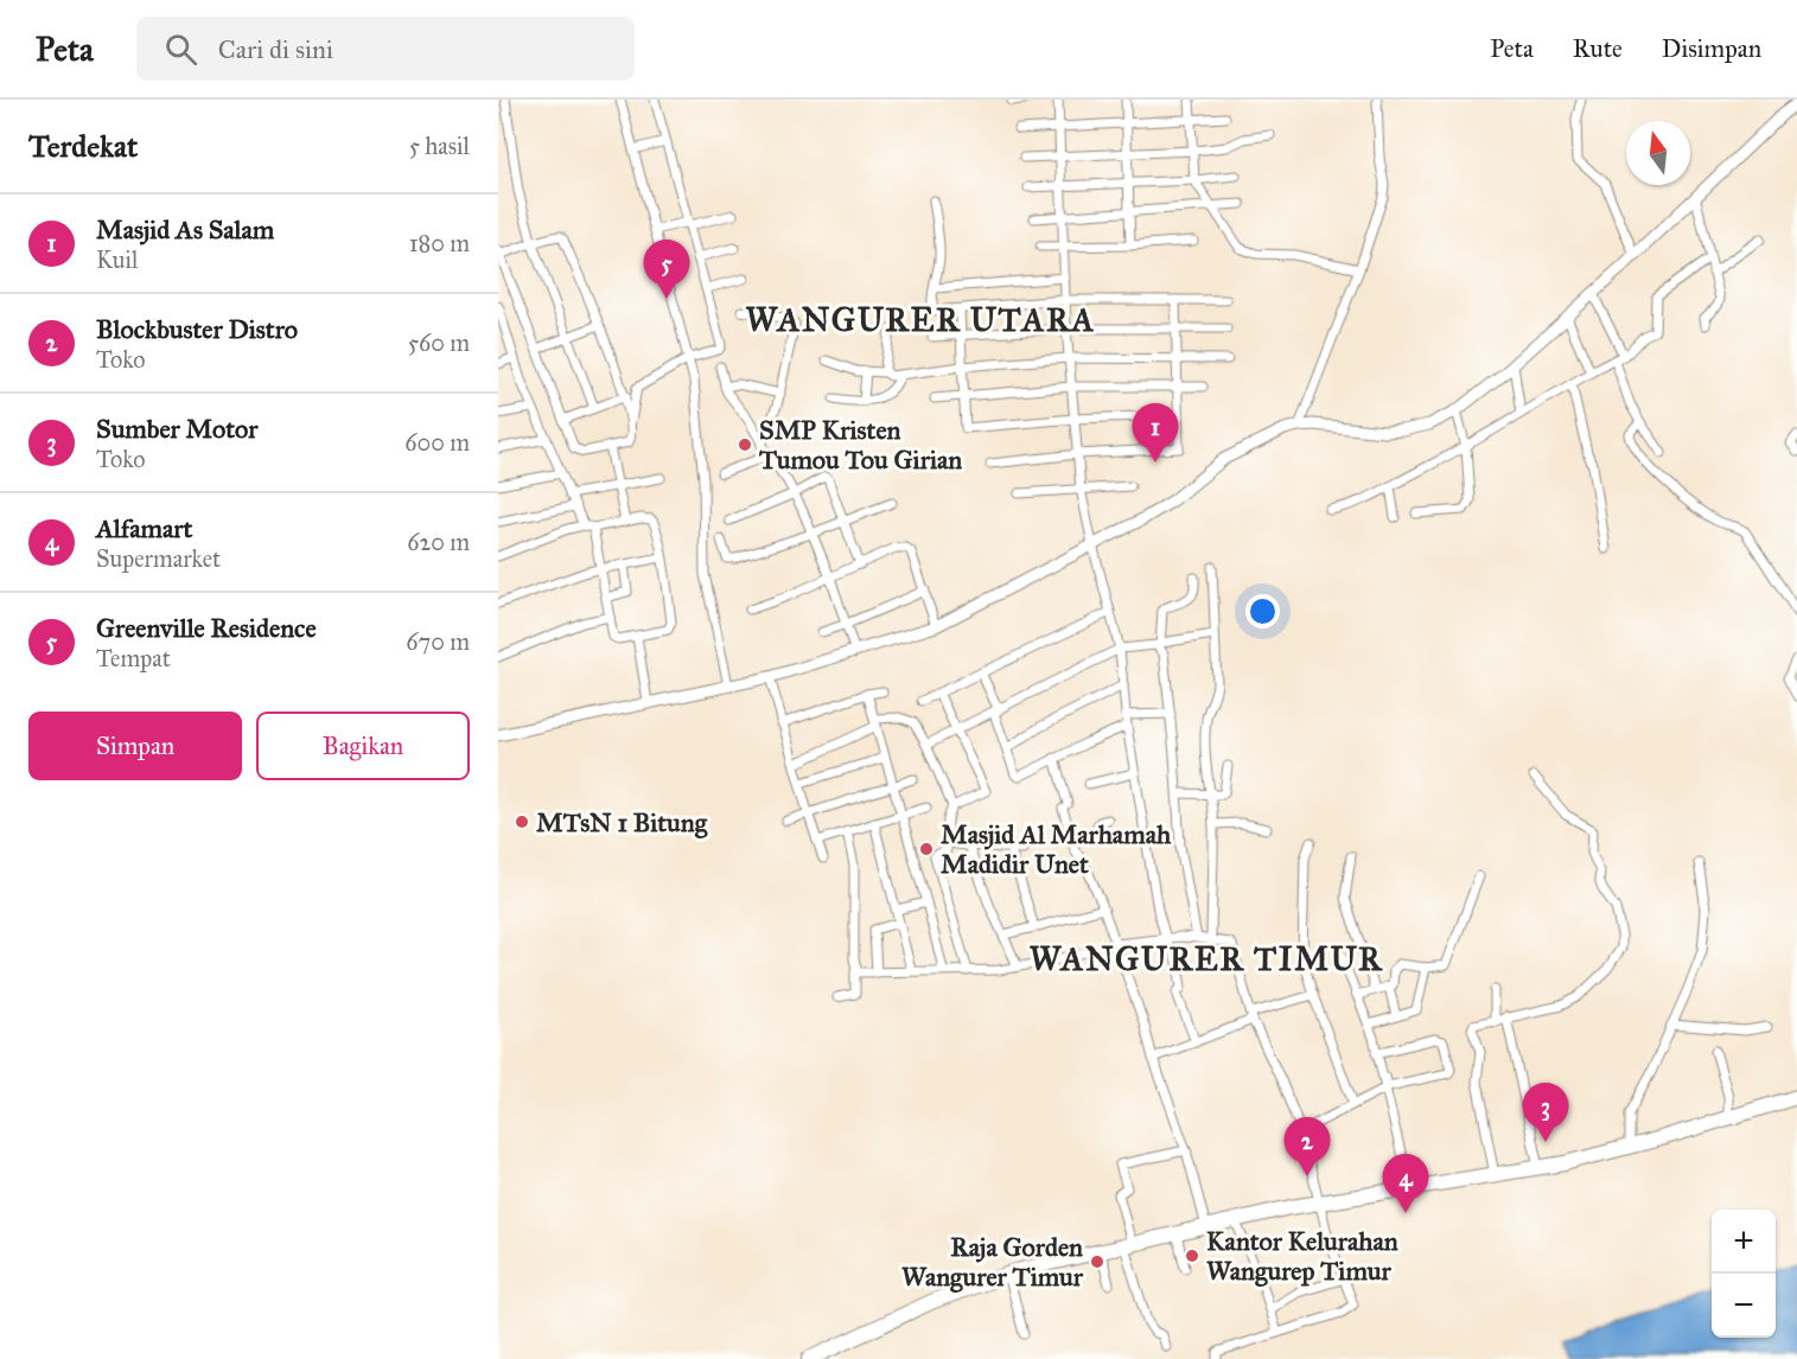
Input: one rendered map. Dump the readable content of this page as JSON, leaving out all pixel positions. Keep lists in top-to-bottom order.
{
  "districts": ["WANGURER UTARA", "WANGURER TIMUR"],
  "places": [
    "SMP Kristen Tumou Tou Girian",
    "MTsN 1 Bitung",
    "Masjid Al Marhamah Madidir Unet",
    "Kantor Kelurahan Wangurep Timur",
    "Raja Gorden Wangurer Timur"
  ],
  "north": "top",
  "page": {
    "header": "Peta",
    "search": "Cari di sini",
    "nav": ["Peta", "Rute", "Disimpan"],
    "heading": ["Terdekat", "5 hasil"],
    "list": [
      {
        "mark": "1",
        "name": "Masjid As Salam",
        "note": "Kuil",
        "value": "180 m"
      },
      {
        "mark": "2",
        "name": "Blockbuster Distro",
        "note": "Toko",
        "value": "560 m"
      },
      {
        "mark": "3",
        "name": "Sumber Motor",
        "note": "Toko",
        "value": "600 m"
      },
      {
        "mark": "4",
        "name": "Alfamart",
        "note": "Supermarket",
        "value": "620 m"
      },
      {
        "mark": "5",
        "name": "Greenville Residence",
        "note": "Tempat",
        "value": "670 m"
      }
    ],
    "pins": [
      "5",
      "1",
      "3",
      "2",
      "4"
    ],
    "buttons": ["Simpan", "Bagikan"],
    "map_buttons": ["+", "−"]
  }
}
